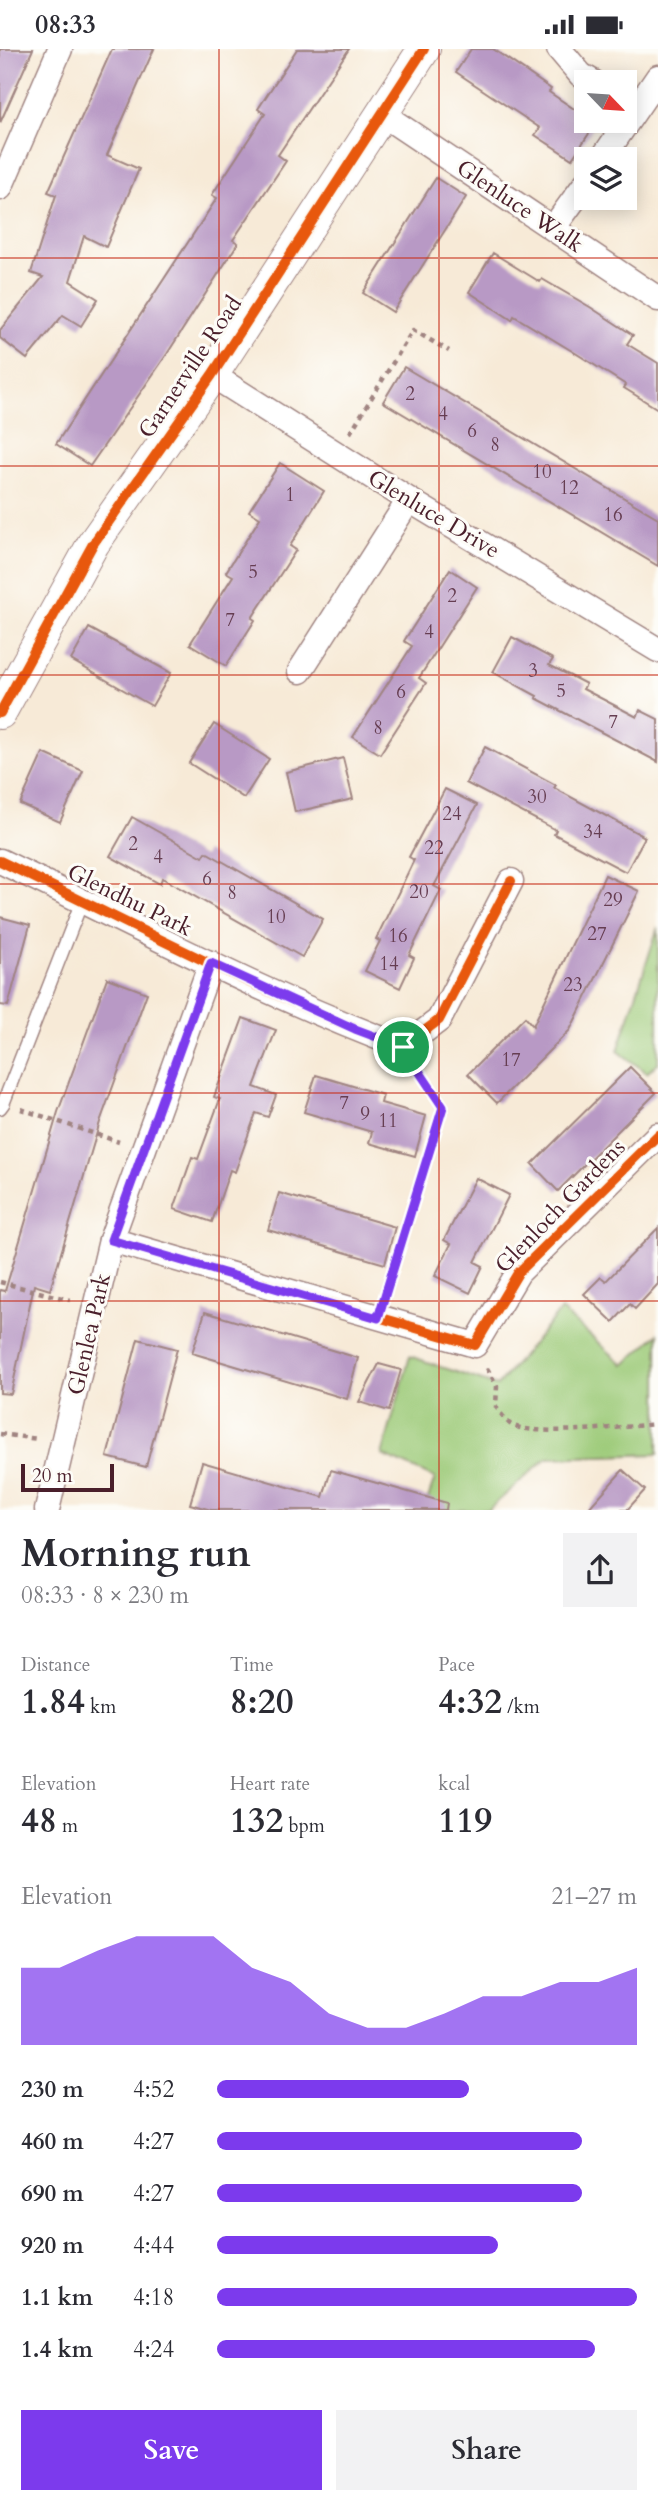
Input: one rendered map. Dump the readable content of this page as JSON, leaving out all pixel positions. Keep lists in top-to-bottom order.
{
  "streets": {
    "street": [
      "Glenluce Walk",
      "Garnerville Road",
      "Glenluce Drive",
      "Glendhu Park",
      "Glenloch Gardens",
      "Glenlea Park"
    ]
  },
  "crossings": [
    ["Glenluce Walk", "Garnerville Road"],
    ["Garnerville Road", "Glenluce Drive"],
    ["Glendhu Park", "Glenlea Park"]
  ],
  "house_numbers": [
    "2",
    "4",
    "6",
    "8",
    "10",
    "12",
    "1",
    "16",
    "5",
    "2",
    "7",
    "4",
    "3",
    "5",
    "6",
    "7",
    "8",
    "30",
    "24",
    "34",
    "2",
    "22",
    "4",
    "6",
    "20",
    "8",
    "29",
    "10",
    "27",
    "16",
    "14",
    "23",
    "17",
    "7",
    "9",
    "11"
  ],
  "scale_bar": "20 m",
  "north": "bottom right",
  "page": {
    "status": "08:33",
    "scale": "20 m",
    "heading": ["Morning run", "08:33 · 8 × 230 m"],
    "stats": [
      ["Distance", "1.84 km"],
      ["Time", "8:20"],
      ["Pace", "4:32 /km"],
      ["Elevation", "48 m"],
      ["Heart rate", "132 bpm"],
      ["kcal", "119"]
    ],
    "chart": ["Elevation", "21–27 m"],
    "list": [
      {
        "name": "230 m",
        "note": "4:52"
      },
      {
        "name": "460 m",
        "note": "4:27"
      },
      {
        "name": "690 m",
        "note": "4:27"
      },
      {
        "name": "920 m",
        "note": "4:44"
      },
      {
        "name": "1.1 km",
        "note": "4:18"
      },
      {
        "name": "1.4 km",
        "note": "4:24"
      }
    ],
    "buttons": ["Save", "Share"]
  }
}
